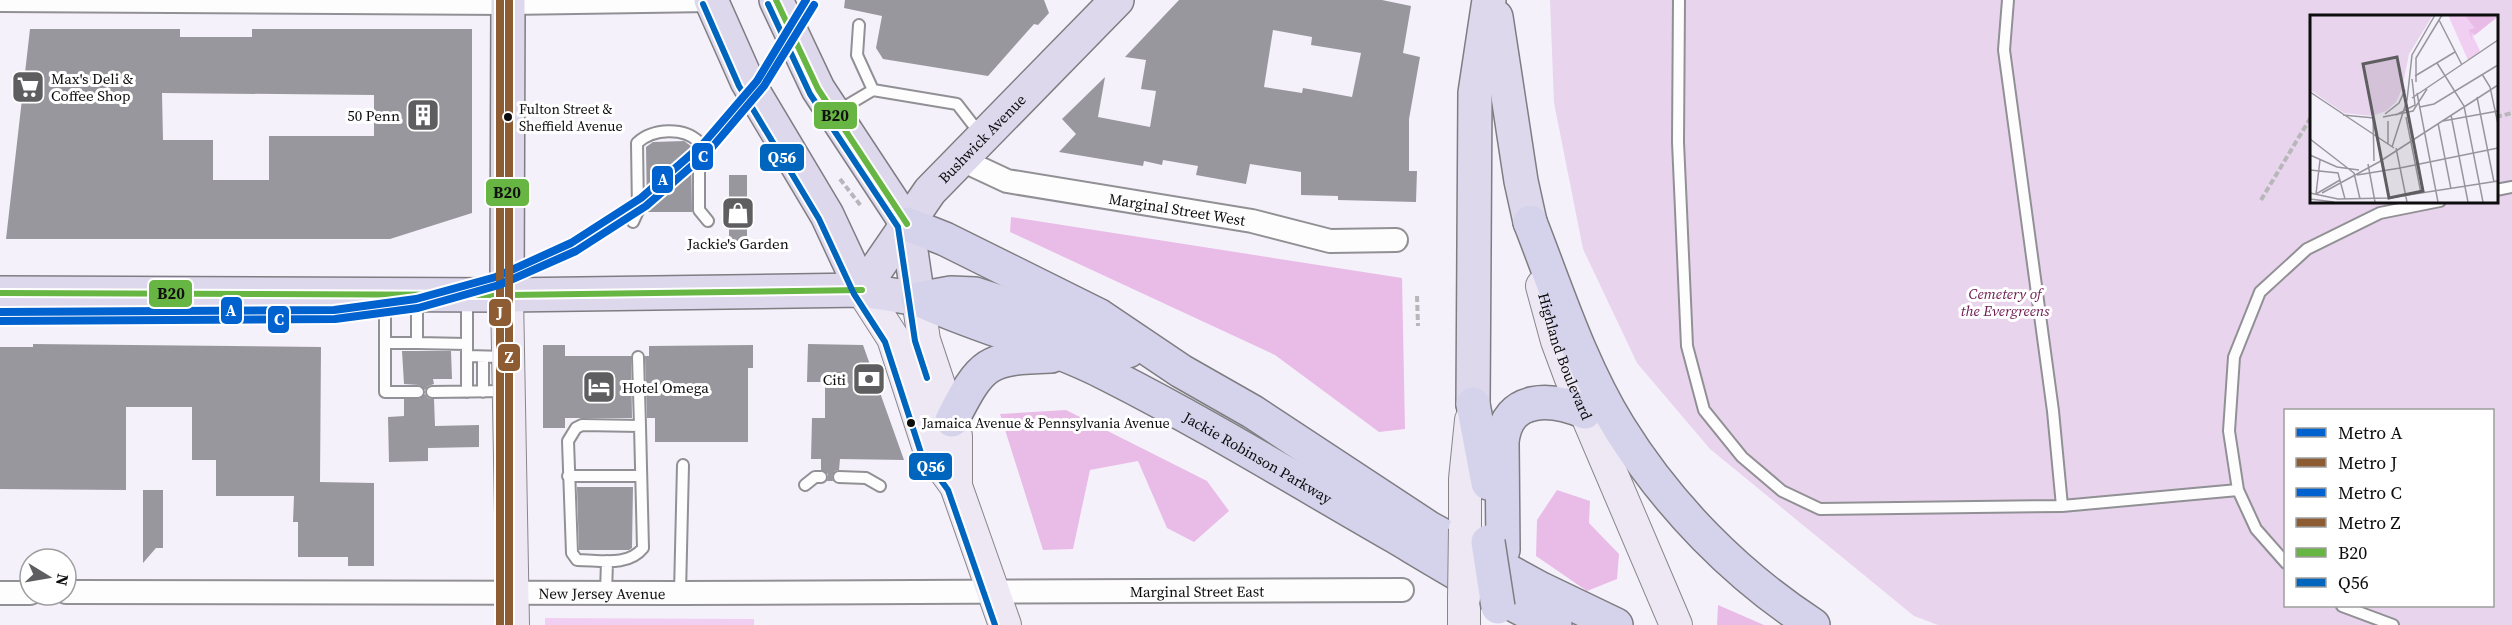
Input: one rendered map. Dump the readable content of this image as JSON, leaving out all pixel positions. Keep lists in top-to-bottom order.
{
  "streets": {
    "highway": ["Jackie Robinson Parkway"],
    "main road": ["Bushwick Avenue", "Highland Boulevard"],
    "street": ["Marginal Street West", "Marginal Street East", "New Jersey Avenue"]
  },
  "crossings": [
    ["Bushwick Avenue", "Marginal Street West"],
    ["Marginal Street East", "New Jersey Avenue"]
  ],
  "parks": ["Cemetery of the Evergreens"],
  "places": {
    "supermarket": ["Max's Deli & Coffee Shop"],
    "building": ["50 Penn"],
    "other": ["Fulton Street & Sheffield Avenue", "Jamaica Avenue & Pennsylvania Avenue"],
    "shop": ["Jackie's Garden"],
    "bank": ["Citi"],
    "hotel": ["Hotel Omega"]
  },
  "lines": [
    "metro line A",
    "metro line J",
    "metro line Z",
    "transit line B20",
    "transit line Q56",
    "metro line C"
  ],
  "legend": [
    "Metro A",
    "Metro J",
    "Metro C",
    "Metro Z",
    "B20",
    "Q56"
  ],
  "north": "right"
}
